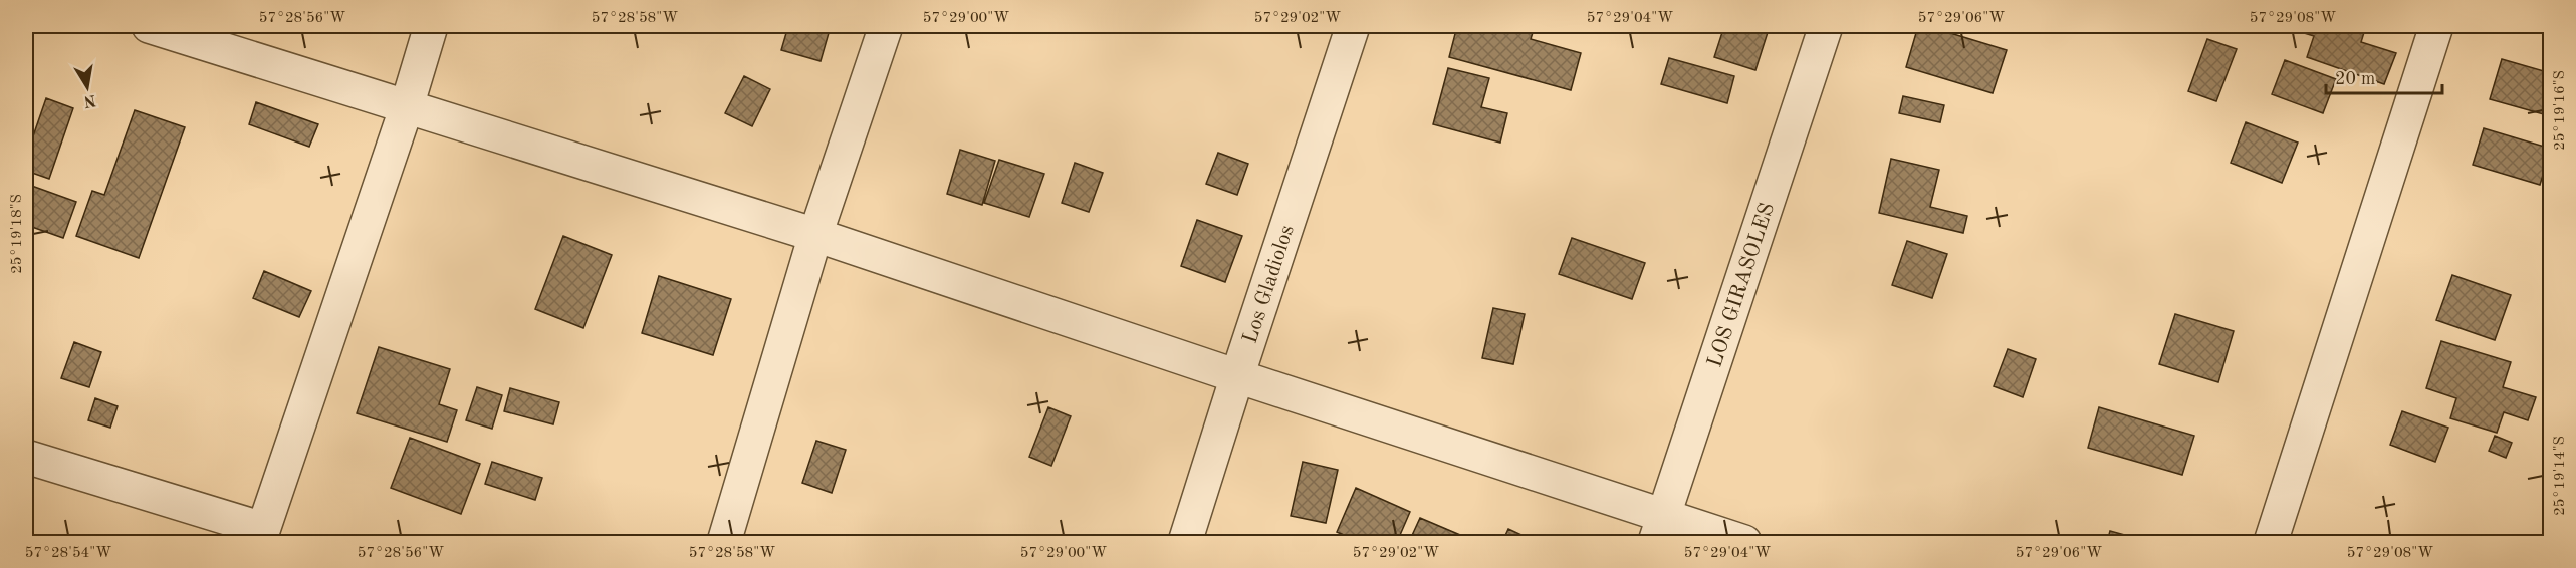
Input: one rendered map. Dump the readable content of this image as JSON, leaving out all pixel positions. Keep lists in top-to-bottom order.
{
  "streets": {
    "street": ["Los Gladiolos", "LOS GIRASOLES"]
  },
  "scale_bar": "20 m",
  "north": "bottom",
  "coordinates": [
    "57°28'56\"W",
    "57°28'58\"W",
    "57°29'00\"W",
    "57°29'02\"W",
    "57°29'04\"W",
    "57°29'06\"W",
    "57°29'08\"W",
    "25°19'16\"S",
    "25°19'18\"S",
    "25°19'14\"S",
    "57°28'54\"W"
  ]
}
